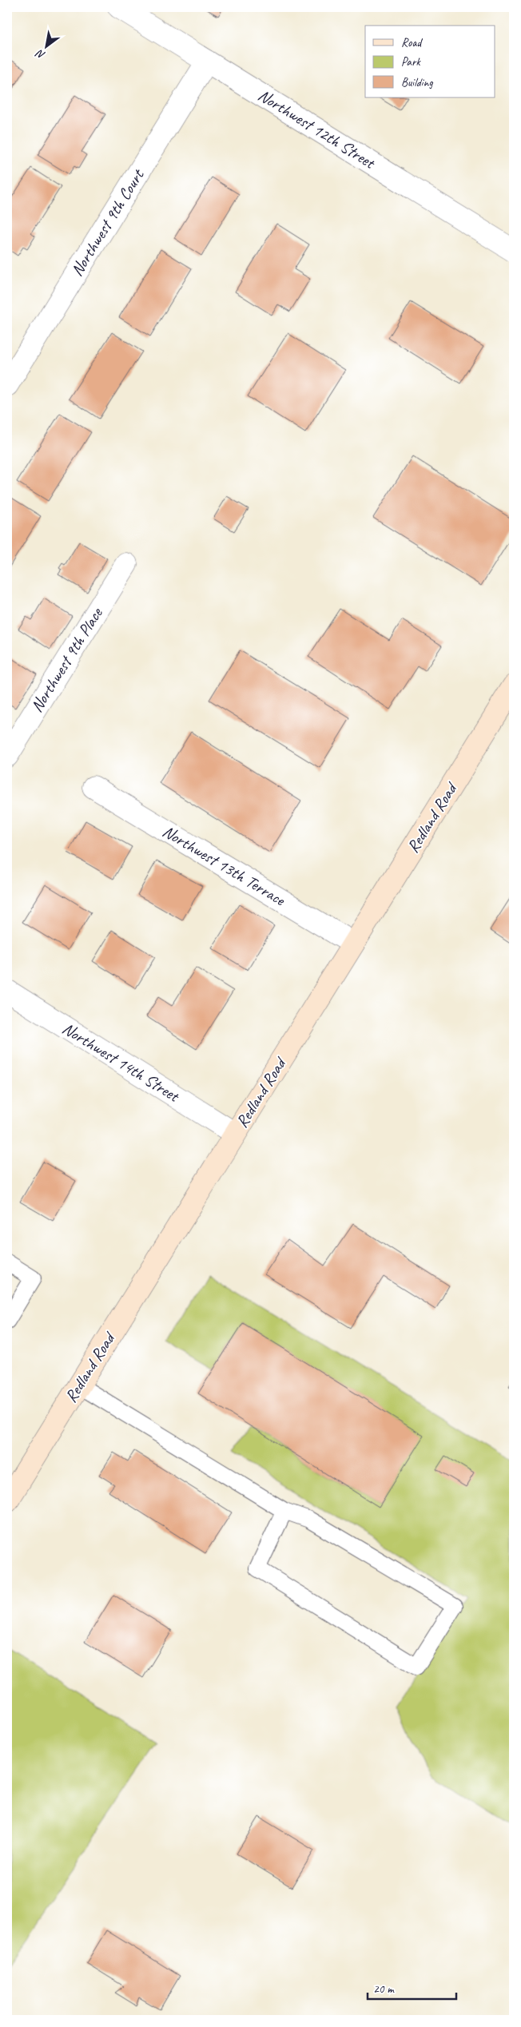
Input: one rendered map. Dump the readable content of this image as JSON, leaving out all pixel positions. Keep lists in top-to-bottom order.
{
  "streets": {
    "street": [
      "Northwest 12th Street",
      "Northwest 9th Court",
      "Northwest 9th Place",
      "Redland Road",
      "Northwest 13th Terrace",
      "Northwest 14th Street"
    ]
  },
  "crossings": [
    ["Northwest 12th Street", "Northwest 9th Court"],
    ["Redland Road", "Northwest 13th Terrace"],
    ["Redland Road", "Northwest 14th Street"]
  ],
  "legend": ["Road", "Park", "Building"],
  "scale_bar": "20 m",
  "north": "bottom left"
}
